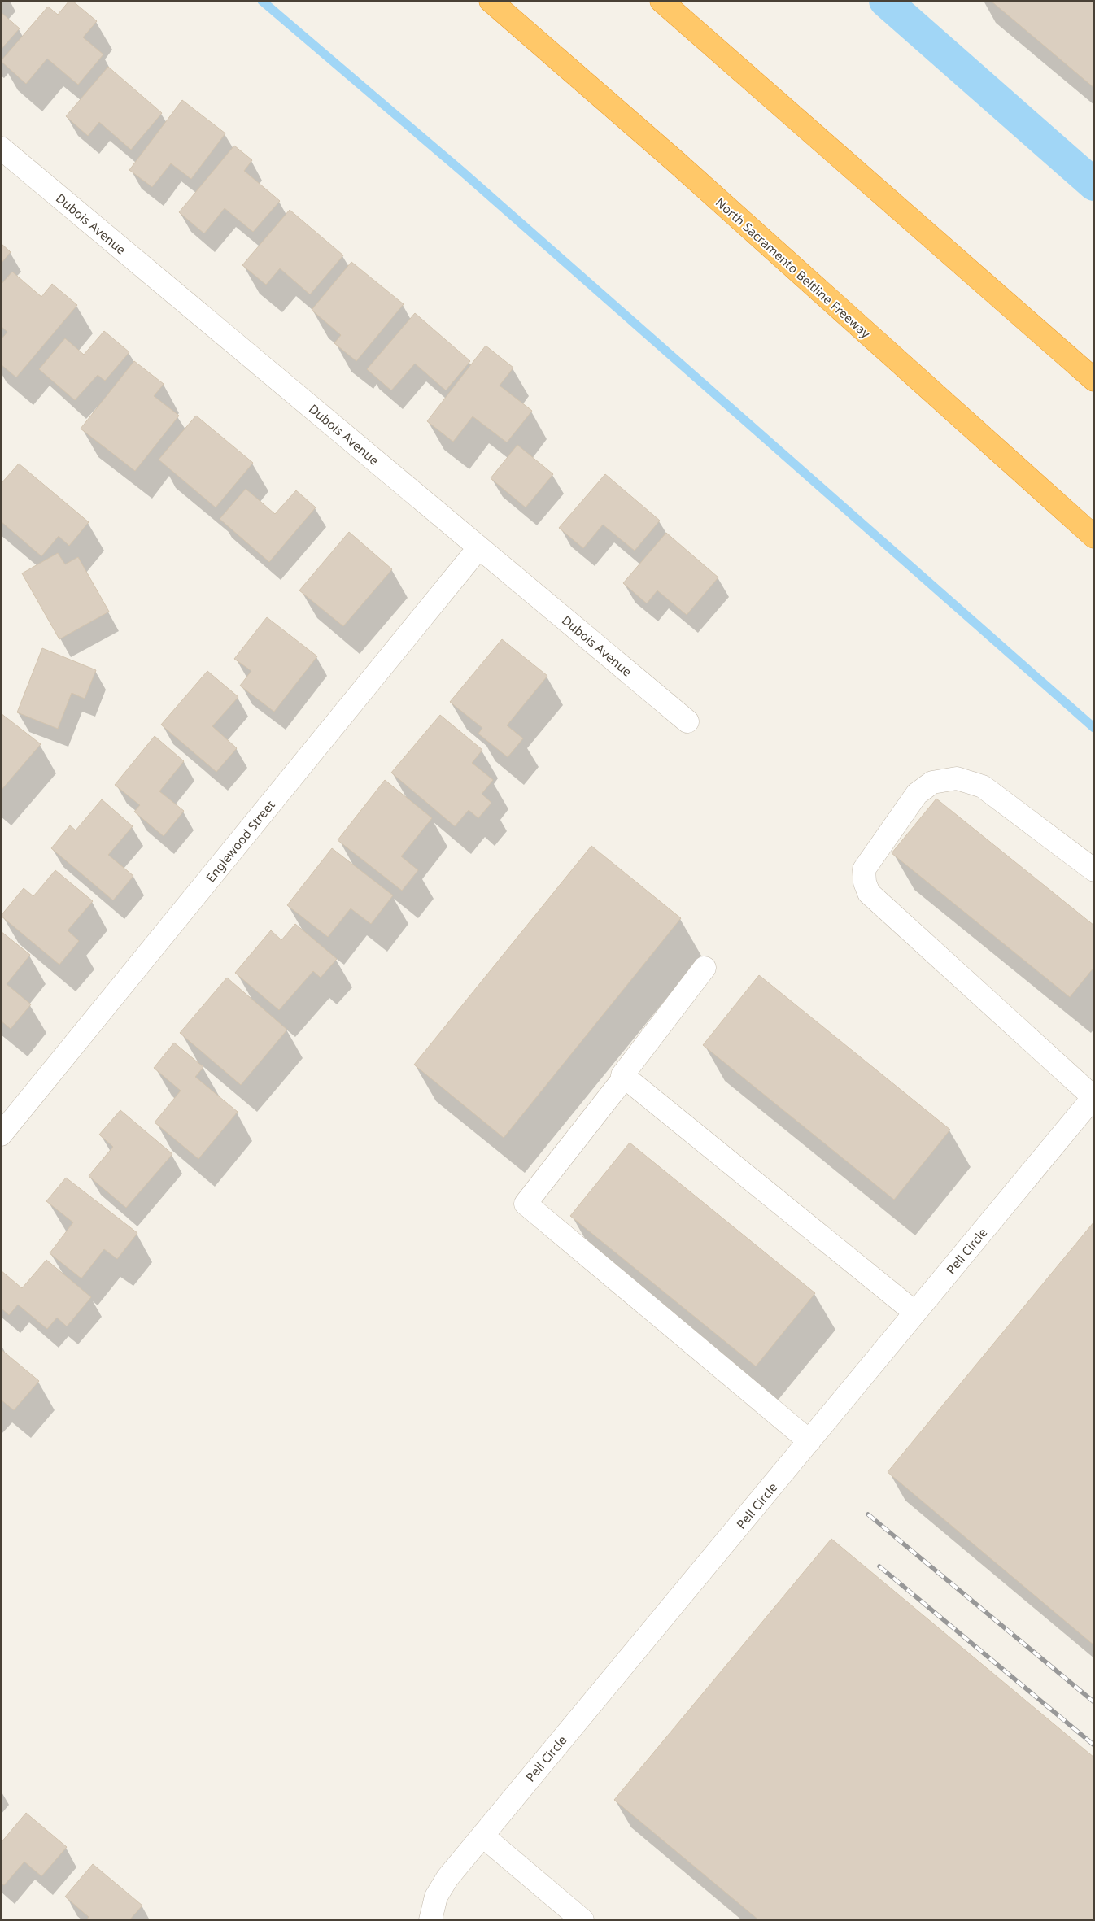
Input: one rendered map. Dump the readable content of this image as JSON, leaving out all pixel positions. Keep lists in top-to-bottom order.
{
  "streets": {
    "highway": ["North Sacramento Beltline Freeway"],
    "street": ["Dubois Avenue", "Englewood Street", "Pell Circle"]
  },
  "crossings": [
    ["Dubois Avenue", "Englewood Street"]
  ]
}
